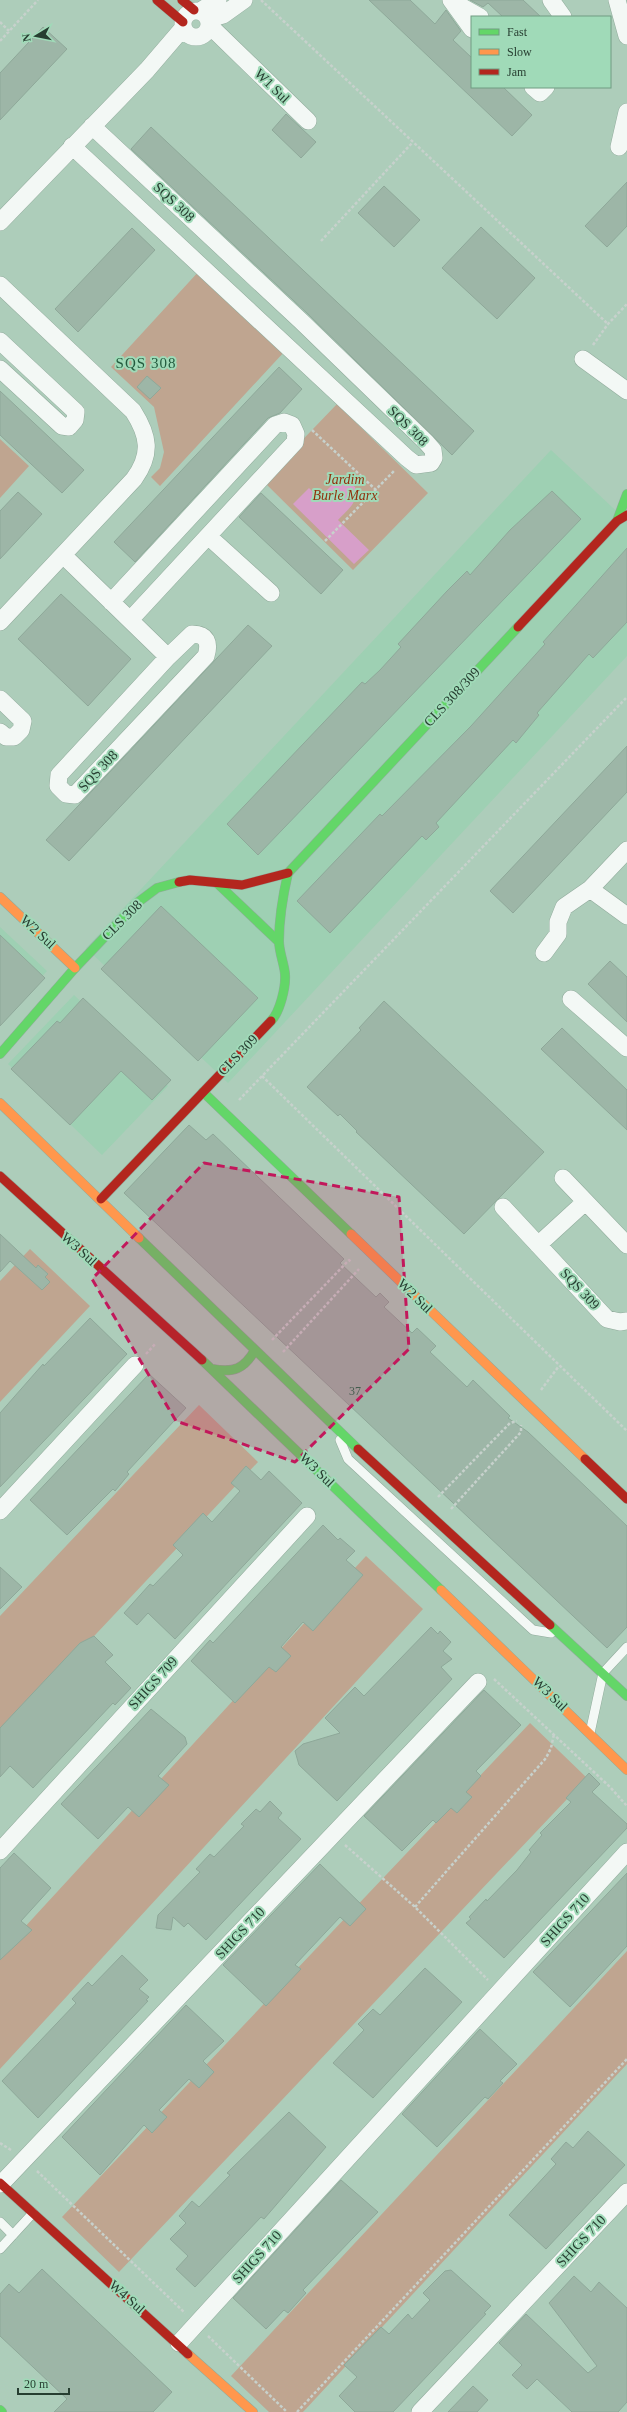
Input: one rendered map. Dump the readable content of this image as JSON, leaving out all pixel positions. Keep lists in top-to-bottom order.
{
  "streets": {
    "main road": [
      "W1 Sul",
      "CLS 308/309",
      "CLS 308",
      "W2 Sul",
      "CLS 309",
      "W3 Sul",
      "W4 Sul"
    ],
    "street": [
      "SQS 308",
      "SQS 309",
      "SHIGS 709",
      "SHIGS 710"
    ]
  },
  "crossings": [
    ["CLS 308/309", "CLS 308"],
    ["CLS 308/309", "CLS 309"],
    ["CLS 308", "W2 Sul"],
    ["CLS 308", "CLS 309"],
    ["W2 Sul", "CLS 309"],
    ["SHIGS 710", "W4 Sul"]
  ],
  "districts": ["SQS 308"],
  "parks": ["Jardim Burle Marx"],
  "house_numbers": ["37"],
  "legend": ["Fast", "Slow", "Jam"],
  "scale_bar": "20 m",
  "north": "left"
}
